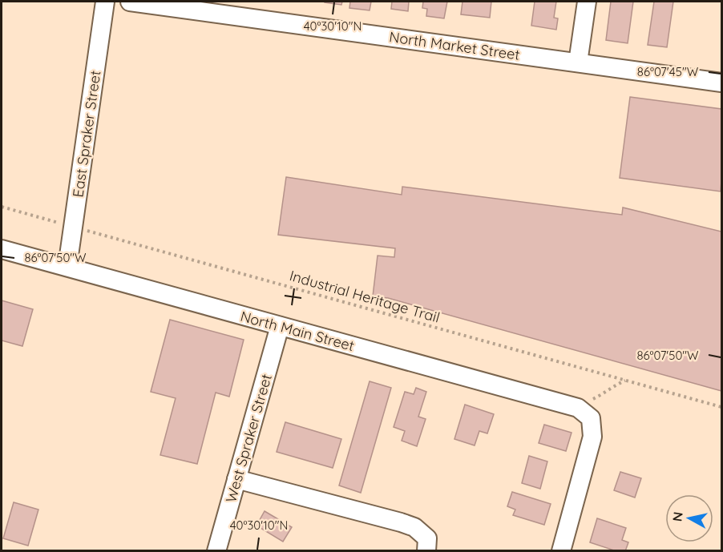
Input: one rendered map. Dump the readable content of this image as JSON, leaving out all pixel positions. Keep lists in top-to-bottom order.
{
  "streets": {
    "street": [
      "North Market Street",
      "East Spraker Street",
      "North Main Street",
      "West Spraker Street"
    ],
    "path": ["Industrial Heritage Trail"]
  },
  "crossings": [
    ["East Spraker Street", "Industrial Heritage Trail"],
    ["East Spraker Street", "North Main Street"],
    ["North Main Street", "West Spraker Street"]
  ],
  "north": "left",
  "coordinates": ["40°30'10\"N", "86°07'45\"W", "86°07'50\"W"]
}
